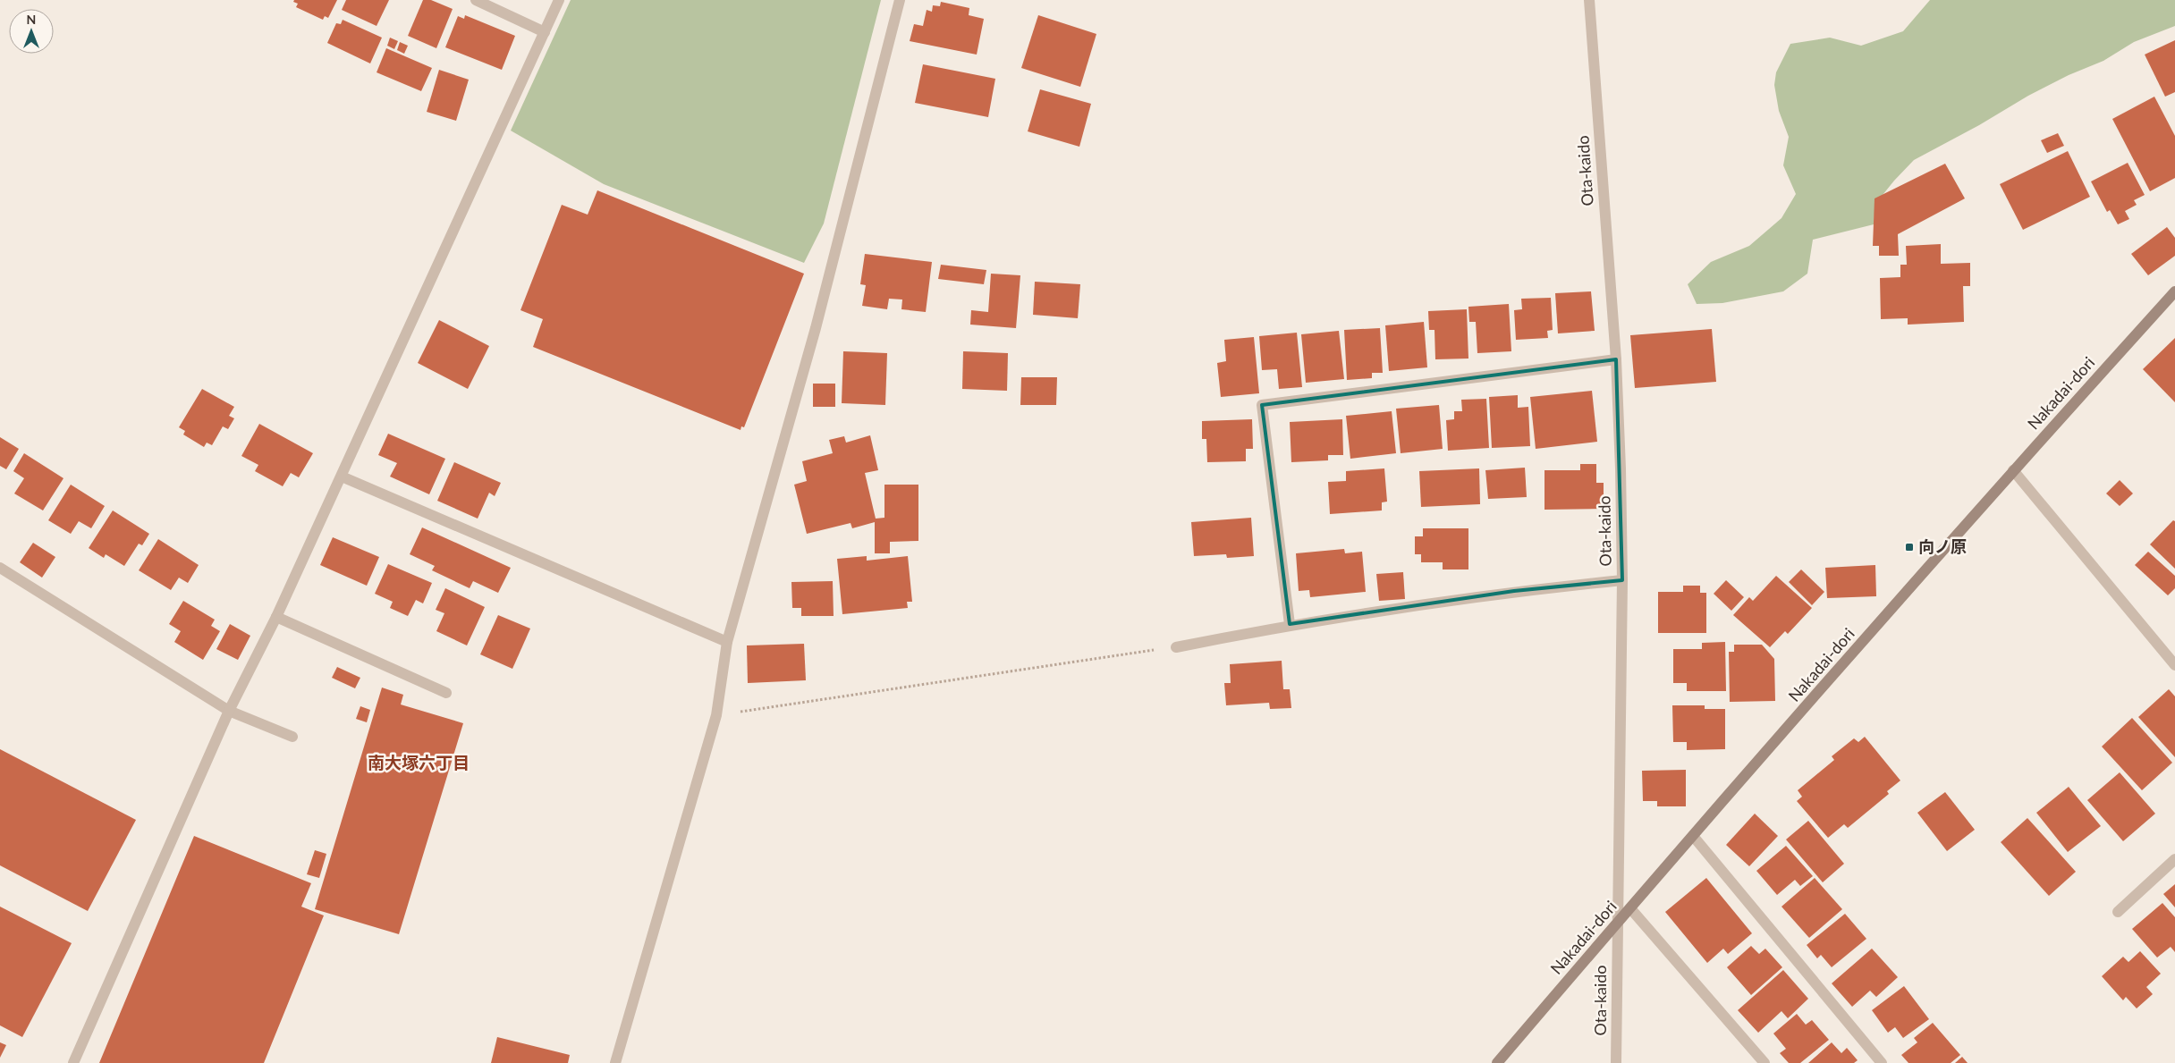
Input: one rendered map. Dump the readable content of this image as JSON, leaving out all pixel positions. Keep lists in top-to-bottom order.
{
  "streets": {
    "street": ["Ota-kaido", "Nakadai-dori"]
  },
  "crossings": [
    ["Ota-kaido", "Nakadai-dori"]
  ],
  "districts": ["南大塚六丁目"],
  "places": {
    "transit": ["向ノ原"]
  },
  "north": "top"
}
